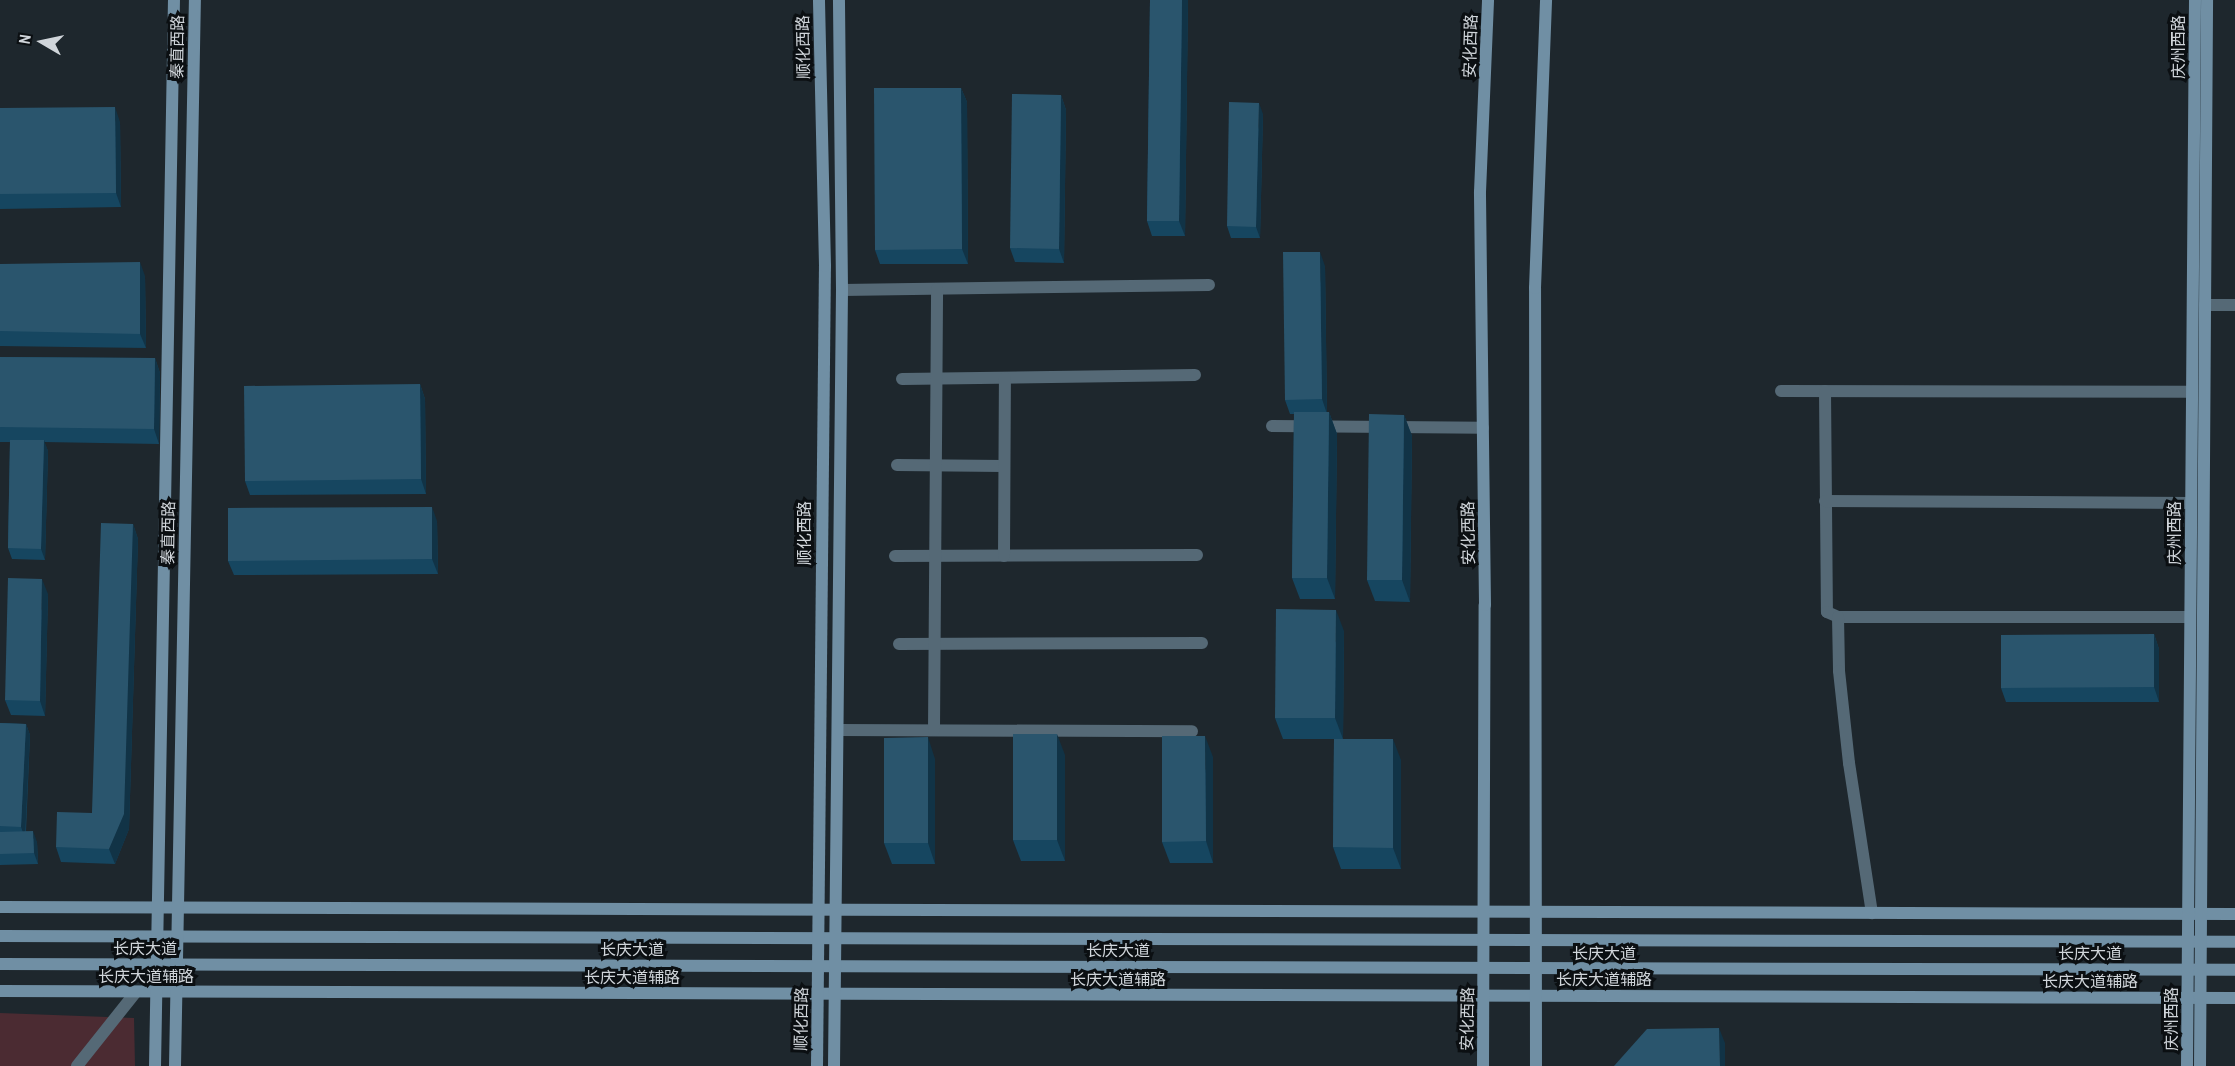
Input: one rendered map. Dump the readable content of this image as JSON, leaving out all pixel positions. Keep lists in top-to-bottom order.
{
  "streets": {
    "street": [
      "安化西路",
      "秦直西路",
      "顺化西路",
      "庆州西路",
      "长庆大道",
      "长庆大道辅路"
    ]
  },
  "crossings": [
    ["安化西路", "长庆大道"],
    ["安化西路", "长庆大道辅路"],
    ["秦直西路", "长庆大道"],
    ["秦直西路", "长庆大道辅路"],
    ["顺化西路", "长庆大道"],
    ["顺化西路", "长庆大道辅路"],
    ["庆州西路", "长庆大道"],
    ["庆州西路", "长庆大道辅路"]
  ],
  "north": "left"
}
